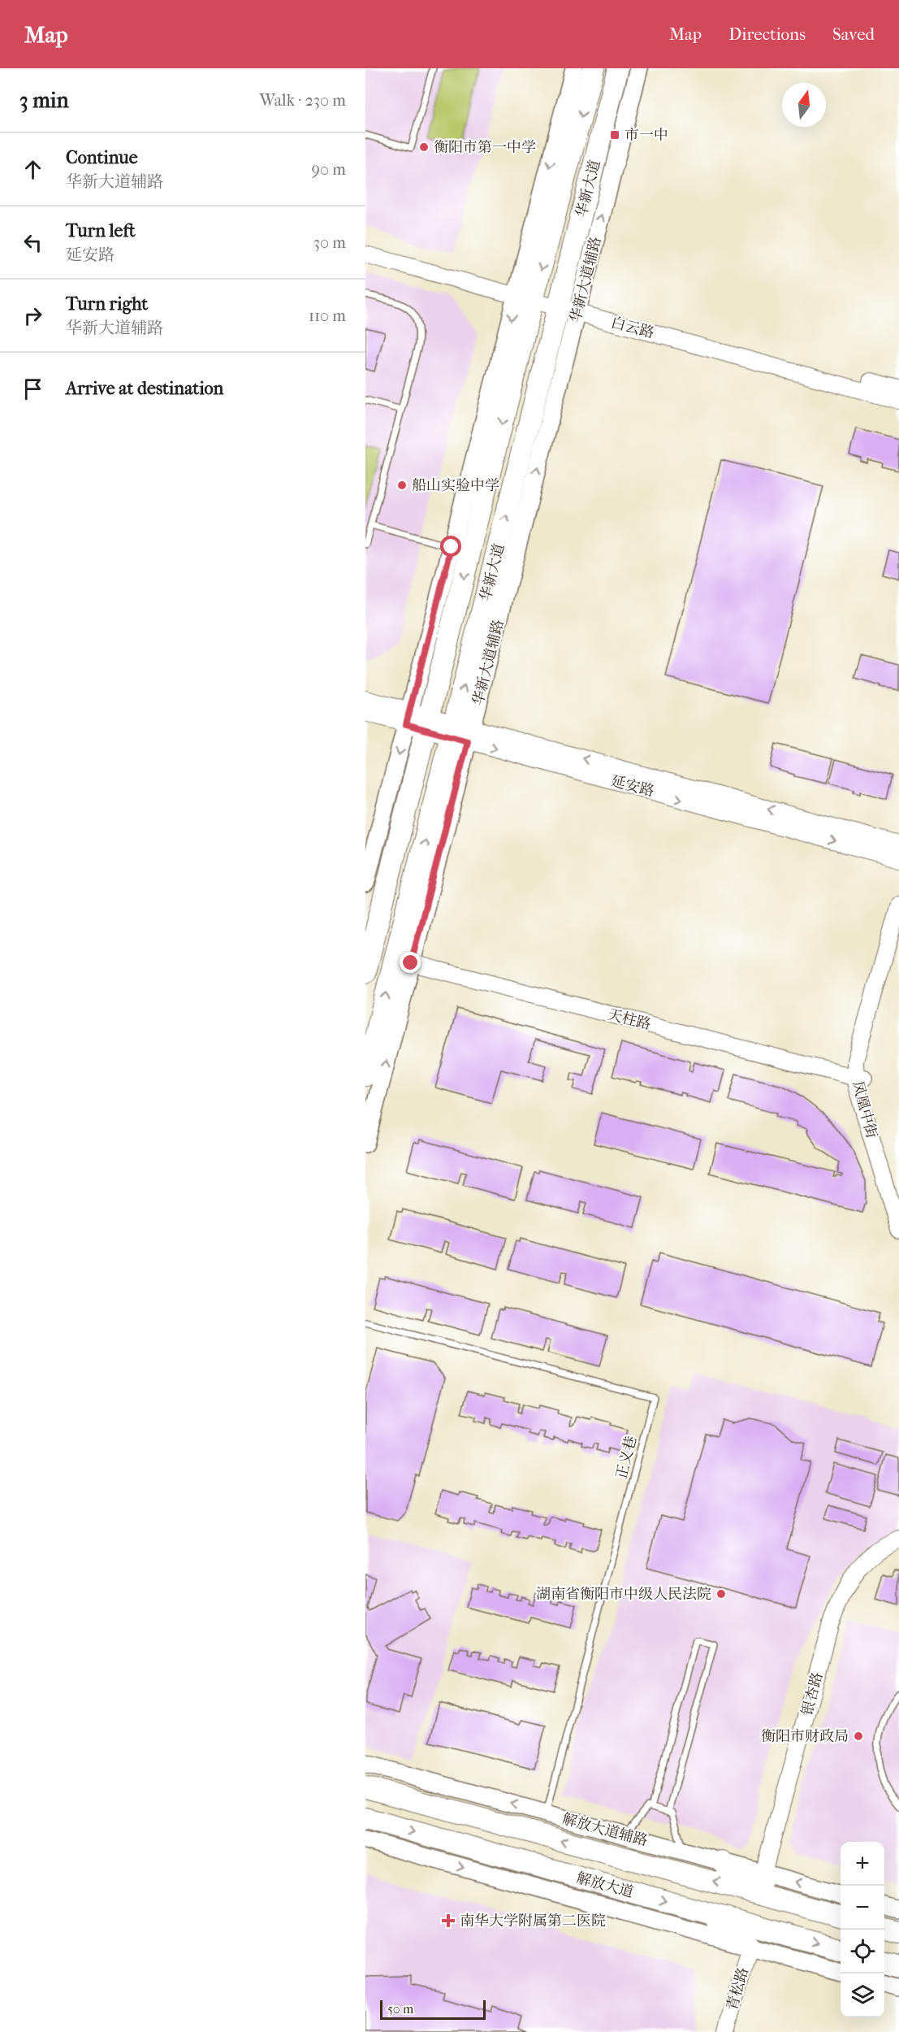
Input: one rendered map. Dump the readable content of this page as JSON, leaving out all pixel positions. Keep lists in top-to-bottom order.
{
  "streets": {
    "highway": ["华新大道", "解放大道"],
    "main road": ["华新大道辅路", "解放大道辅路"],
    "street": [
      "白云路",
      "延安路",
      "天柱路",
      "凤凰中街",
      "银杏路",
      "青松路"
    ],
    "lane": ["正义巷"]
  },
  "crossings": [
    ["华新大道", "华新大道辅路"],
    ["华新大道", "白云路"],
    ["华新大道", "延安路"],
    ["华新大道", "天柱路"],
    ["华新大道辅路", "白云路"],
    ["天柱路", "凤凰中街"],
    ["正义巷", "解放大道辅路"],
    ["银杏路", "解放大道辅路"]
  ],
  "places": {
    "transit": ["市一中"],
    "other": [
      "衡阳市第一中学",
      "船山实验中学",
      "湖南省衡阳市中级人民法院",
      "衡阳市财政局"
    ],
    "health": ["南华大学附属第二医院"]
  },
  "scale_bar": "50 m",
  "north": "top",
  "page": {
    "header": "Map",
    "nav": ["Map", "Directions", "Saved"],
    "heading": ["3 min", "Walk · 230 m"],
    "list": [
      ["Continue", "华新大道辅路", "90 m"],
      ["Turn left", "延安路", "30 m"],
      ["Turn right", "华新大道辅路", "110 m"],
      "Arrive at destination"
    ],
    "map_buttons": ["+", "−"],
    "scale": "50 m"
  }
}
